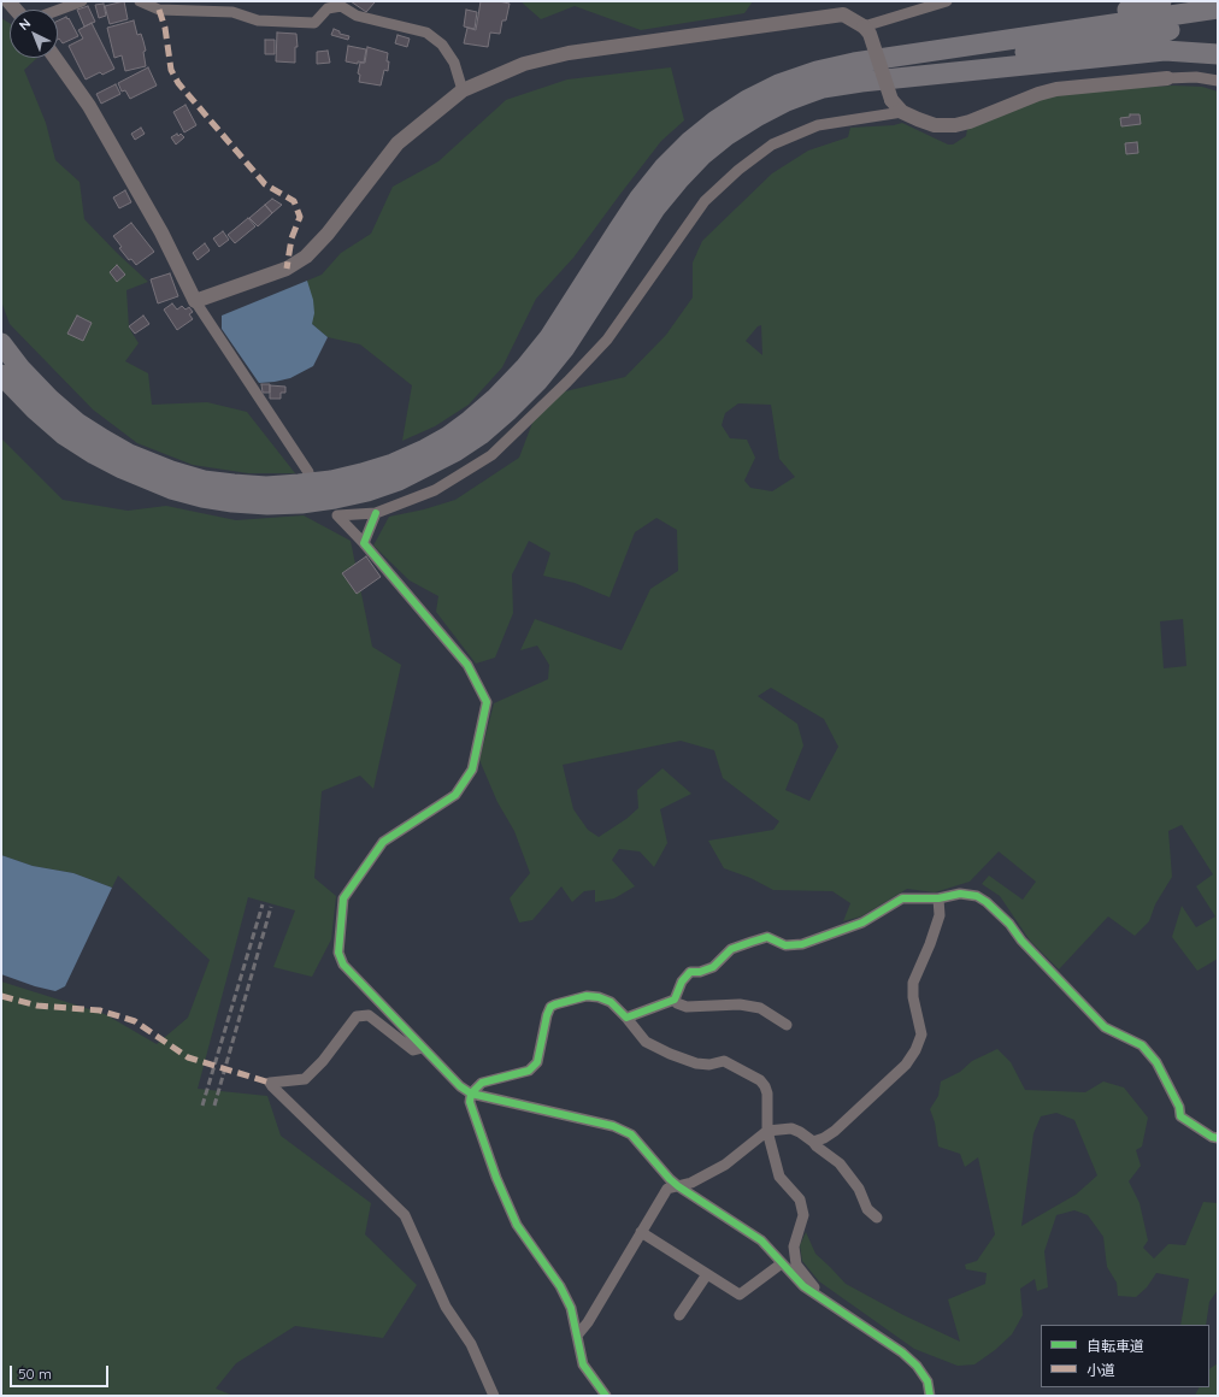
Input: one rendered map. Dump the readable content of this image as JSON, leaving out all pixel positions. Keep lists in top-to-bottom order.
{
  "legend": ["自転車道", "小道"],
  "scale_bar": "50 m",
  "north": "top left"
}
